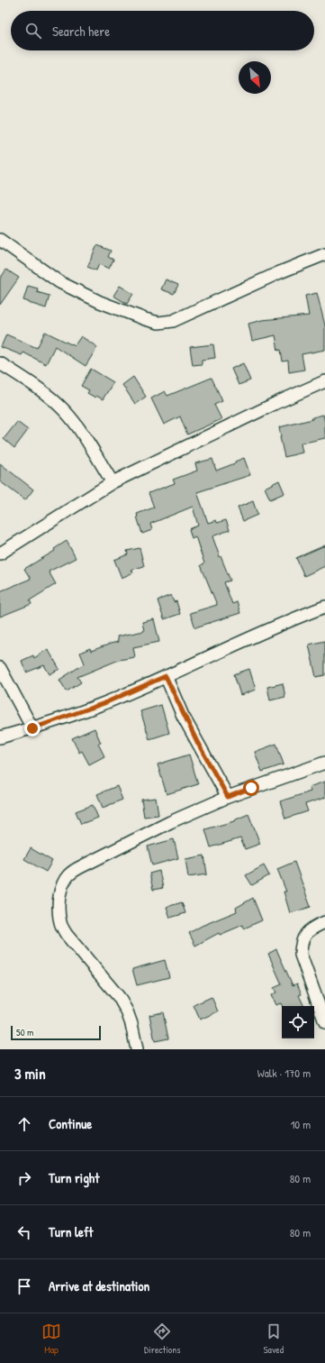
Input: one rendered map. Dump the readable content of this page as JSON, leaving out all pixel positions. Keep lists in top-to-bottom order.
{
  "scale_bar": "50 m",
  "north": "bottom right",
  "page": {
    "search": "Search here",
    "scale": "50 m",
    "heading": ["3 min", "Walk · 170 m"],
    "list": [
      ["Continue", "10 m"],
      ["Turn right", "80 m"],
      ["Turn left", "80 m"],
      "Arrive at destination"
    ],
    "nav": ["Map", "Directions", "Saved"]
  }
}
